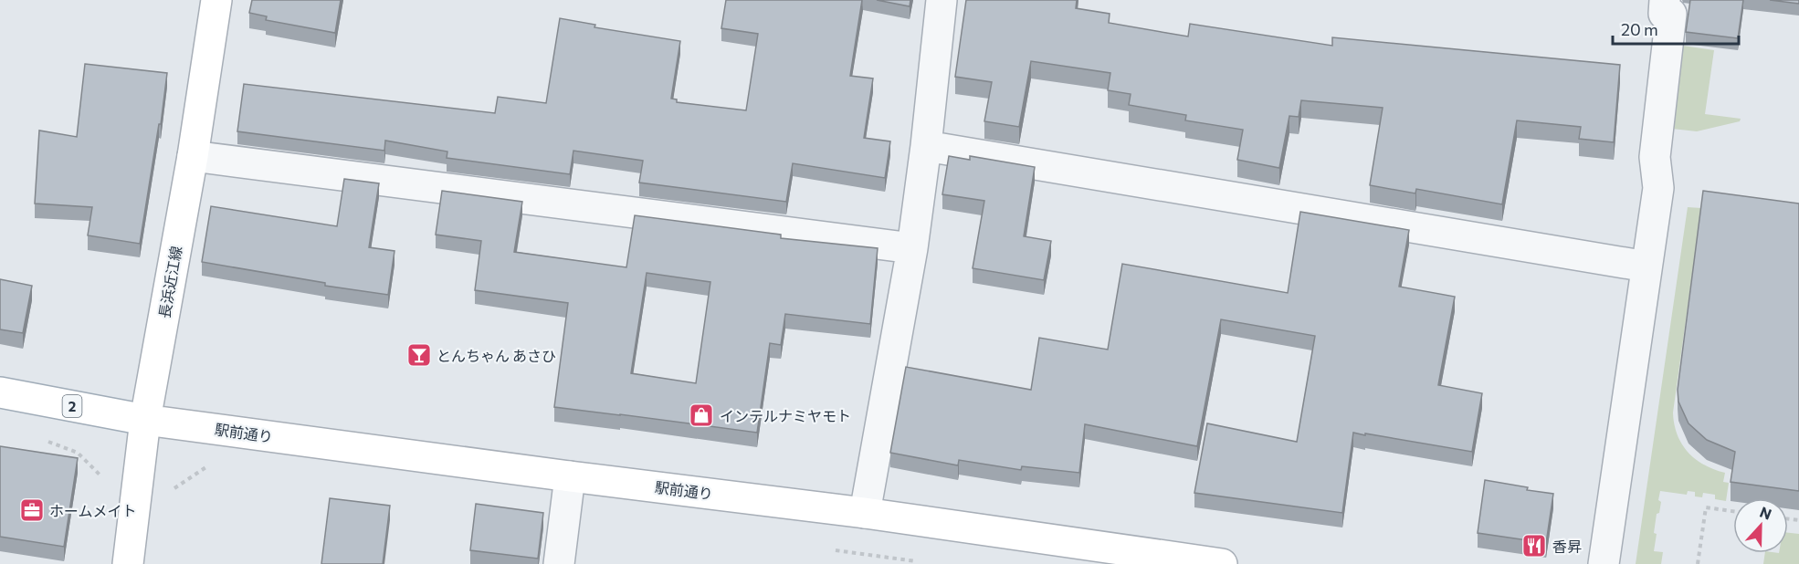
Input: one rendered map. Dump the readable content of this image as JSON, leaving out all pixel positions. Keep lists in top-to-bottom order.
{
  "streets": {
    "main road": ["長浜近江線", "2", "駅前通り"]
  },
  "crossings": [
    ["長浜近江線", "2"],
    ["長浜近江線", "駅前通り"],
    ["2", "駅前通り"]
  ],
  "places": {
    "bar": ["とんちゃん あさひ"],
    "shop": ["インテルナミヤモト"],
    "office": ["ホームメイト"],
    "restaurant": ["香昇"]
  },
  "scale_bar": "20 m",
  "north": "top"
}
